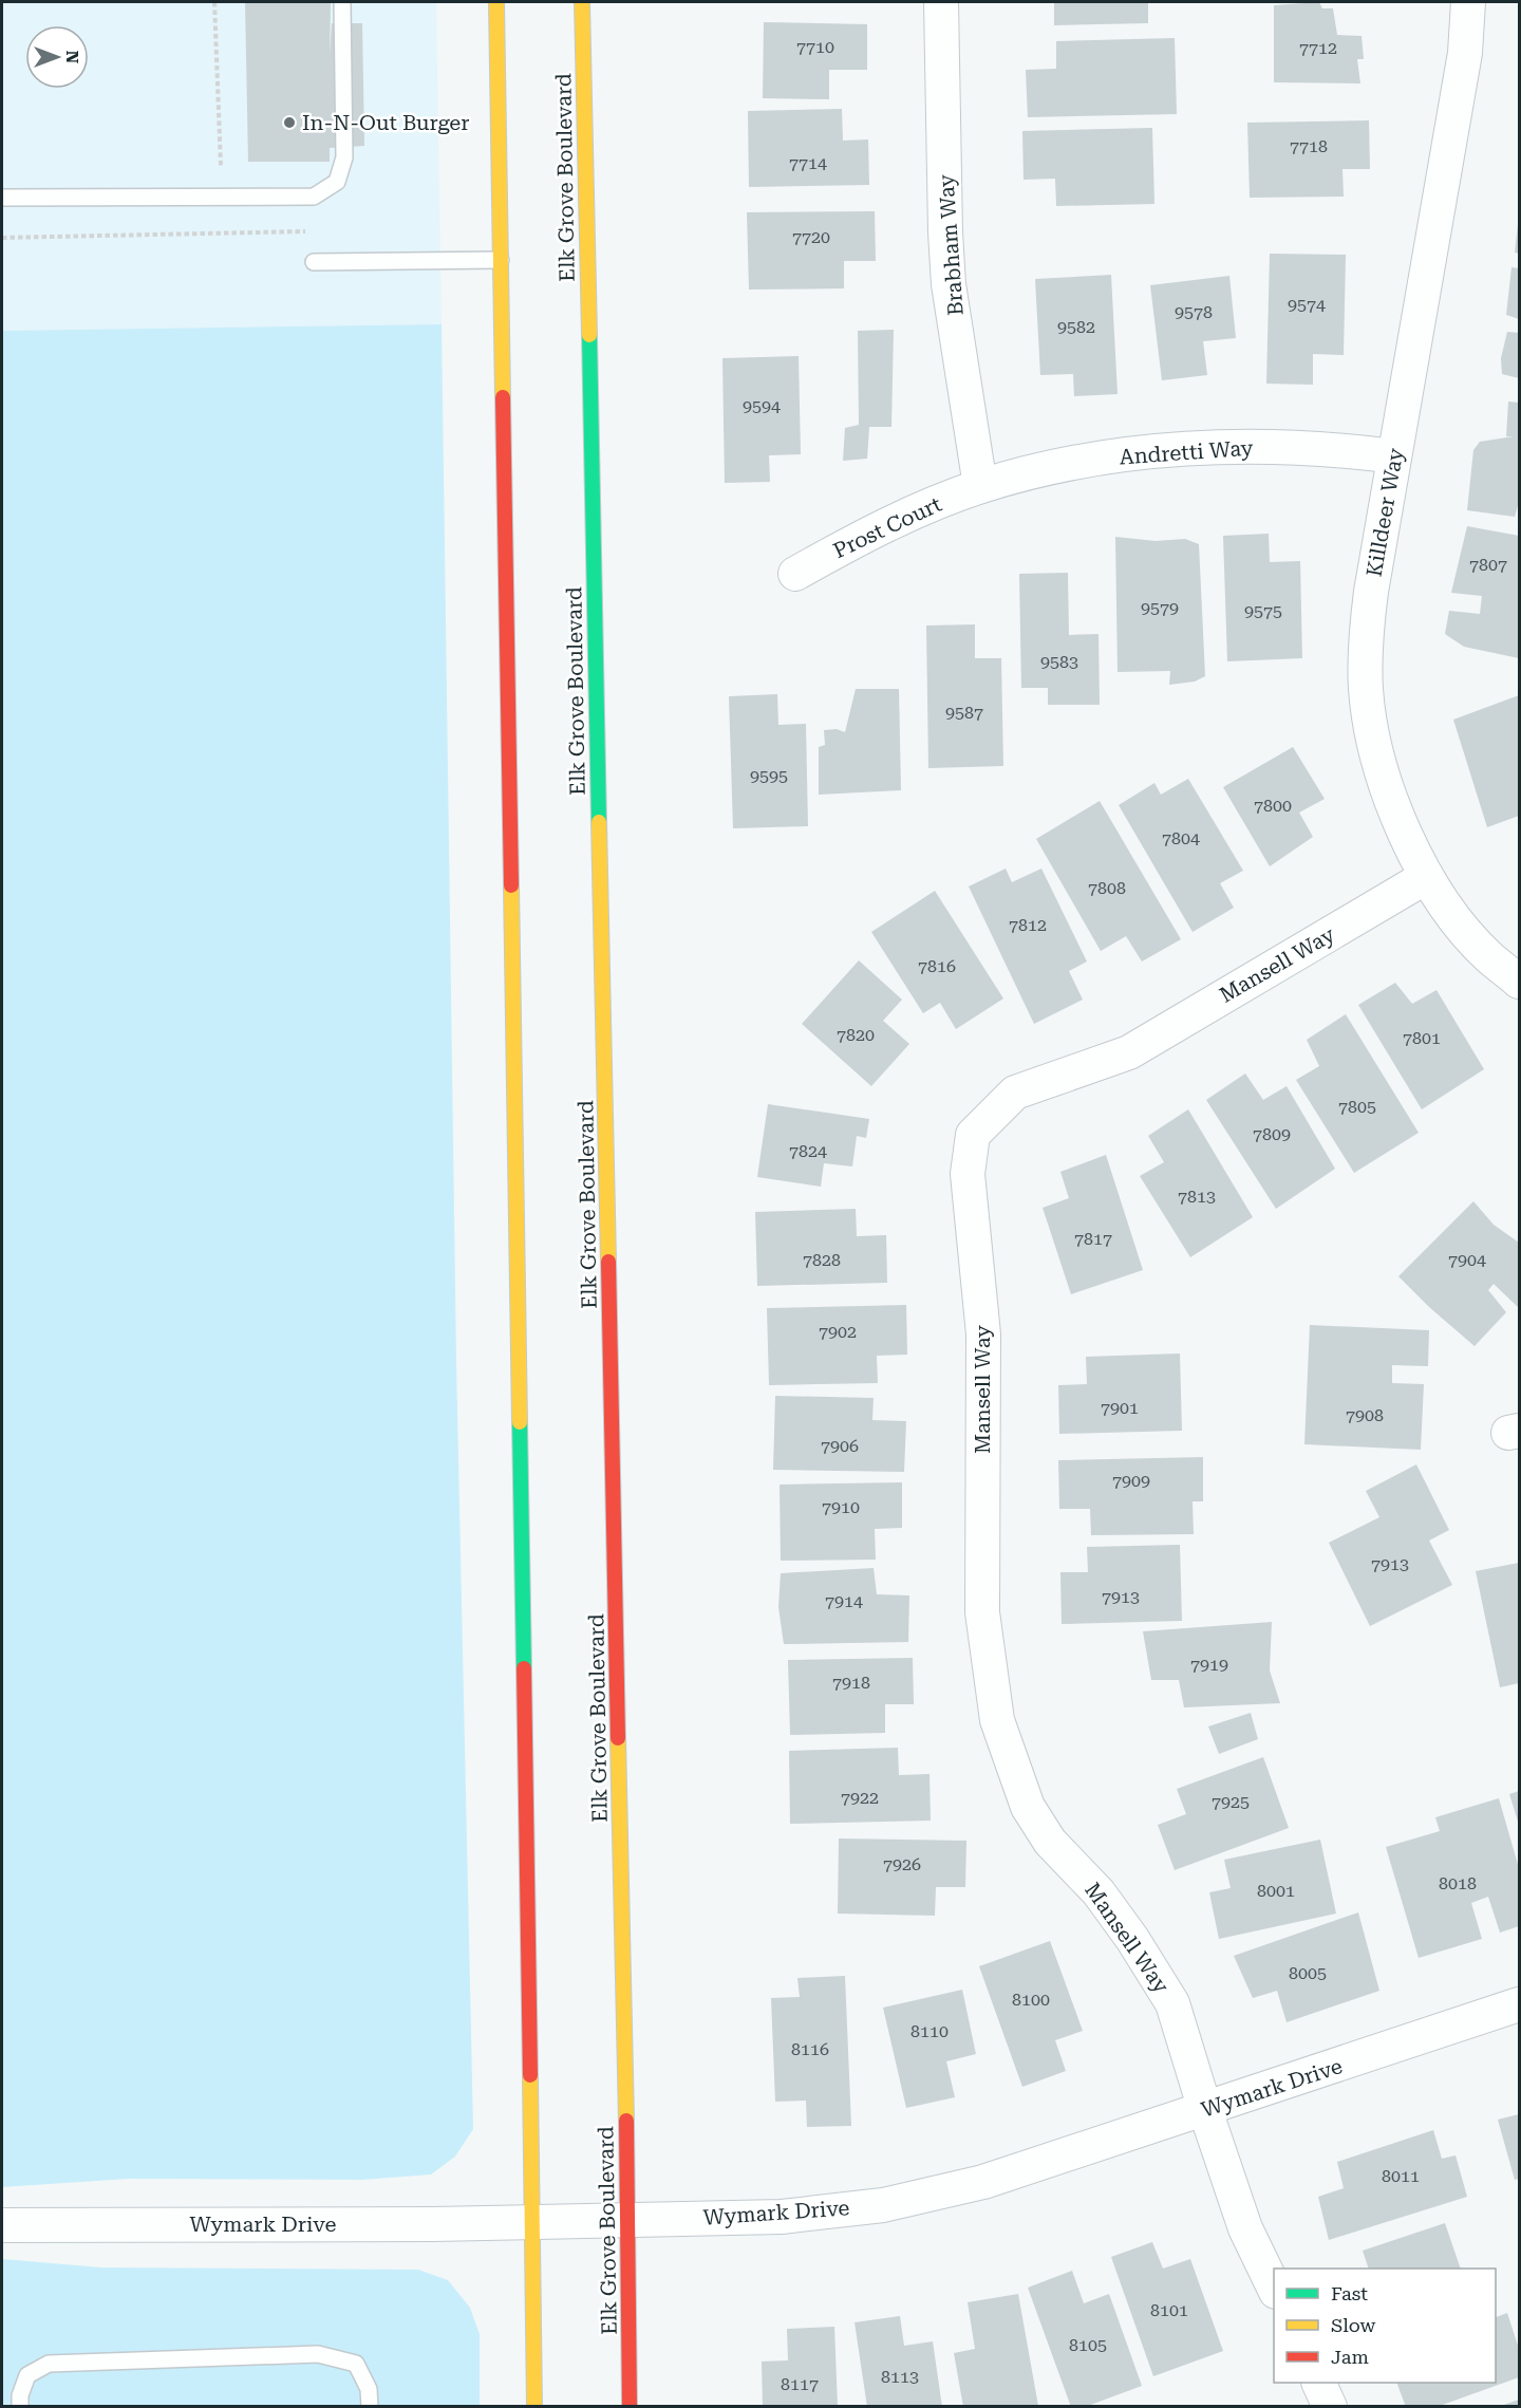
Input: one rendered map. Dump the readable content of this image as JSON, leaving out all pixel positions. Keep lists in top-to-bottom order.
{
  "streets": {
    "main road": ["Elk Grove Boulevard"],
    "street": [
      "Brabham Way",
      "Andretti Way",
      "Killdeer Way",
      "Prost Court",
      "Mansell Way",
      "Wymark Drive"
    ]
  },
  "crossings": [
    ["Elk Grove Boulevard", "Wymark Drive"],
    ["Brabham Way", "Andretti Way"],
    ["Brabham Way", "Prost Court"],
    ["Andretti Way", "Killdeer Way"],
    ["Andretti Way", "Prost Court"],
    ["Killdeer Way", "Mansell Way"],
    ["Mansell Way", "Wymark Drive"]
  ],
  "places": ["In-N-Out Burger"],
  "house_numbers": [
    "7710",
    "7712",
    "7718",
    "7714",
    "7720",
    "9574",
    "9578",
    "9582",
    "9594",
    "7807",
    "9579",
    "9575",
    "9583",
    "9587",
    "9595",
    "7800",
    "7804",
    "7808",
    "7812",
    "7816",
    "7820",
    "7801",
    "7805",
    "7809",
    "7824",
    "7813",
    "7817",
    "7828",
    "7904",
    "7902",
    "7901",
    "7908",
    "7906",
    "7909",
    "7910",
    "7913",
    "7913",
    "7914",
    "7919",
    "7918",
    "7922",
    "7925",
    "7926",
    "8018",
    "8001",
    "8005",
    "8100",
    "8110",
    "8116",
    "8011",
    "8101",
    "8105",
    "8113",
    "8117"
  ],
  "legend": ["Fast", "Slow", "Jam"],
  "north": "right"
}
